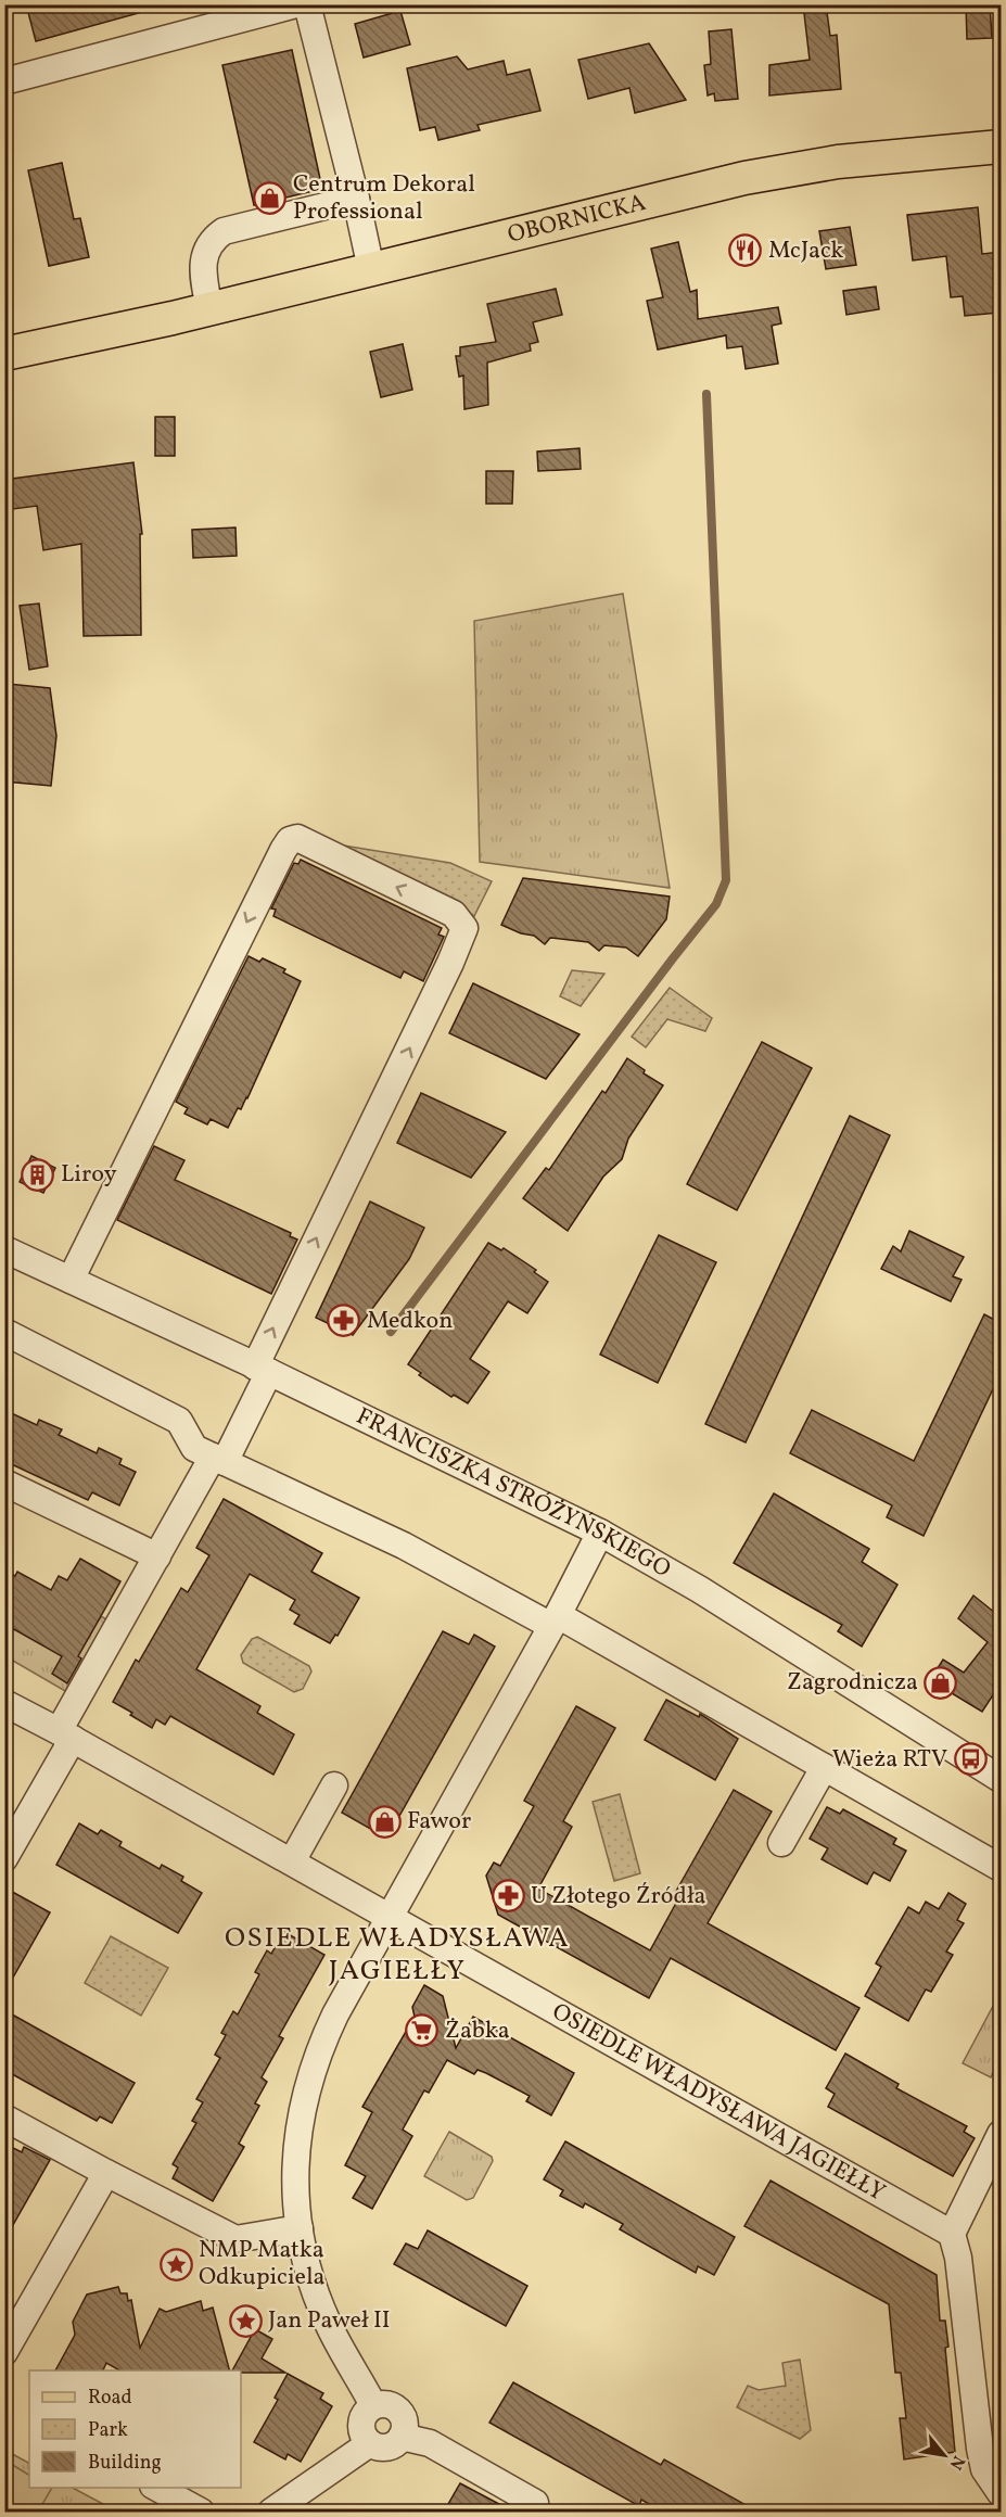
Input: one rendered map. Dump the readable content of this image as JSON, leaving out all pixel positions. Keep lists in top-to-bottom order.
{
  "streets": {
    "main road": ["OBORNICKA"],
    "street": ["FRANCISZKA STRÓŻYŃSKIEGO", "OSIEDLE WŁADYSŁAWA JAGIEŁŁY"]
  },
  "districts": ["OSIEDLE WŁADYSŁAWA JAGIEŁŁY"],
  "places": {
    "shop": ["Centrum Dekoral Professional", "Zagrodnicza", "Fawor"],
    "restaurant": ["McJack"],
    "building": ["Liroy"],
    "pharmacy": ["Medkon", "U Złotego Źródła"],
    "bus stop": ["Wieża RTV"],
    "supermarket": ["Żabka"],
    "place": ["NMP Matka Odkupiciela", "Jan Paweł II"]
  },
  "legend": ["Road", "Park", "Building"],
  "north": "bottom right"
}
